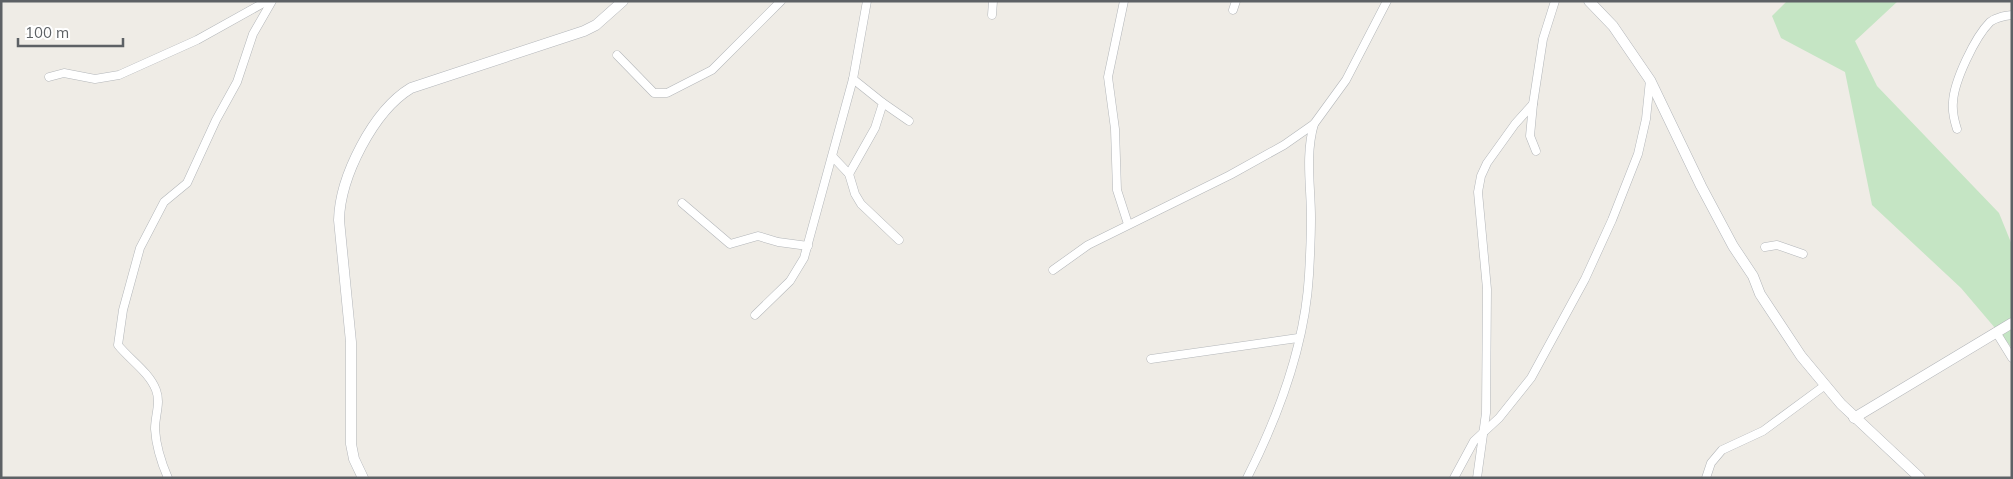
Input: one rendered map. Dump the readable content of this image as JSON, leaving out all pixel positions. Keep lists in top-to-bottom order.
{
  "scale_bar": "100 m"
}
